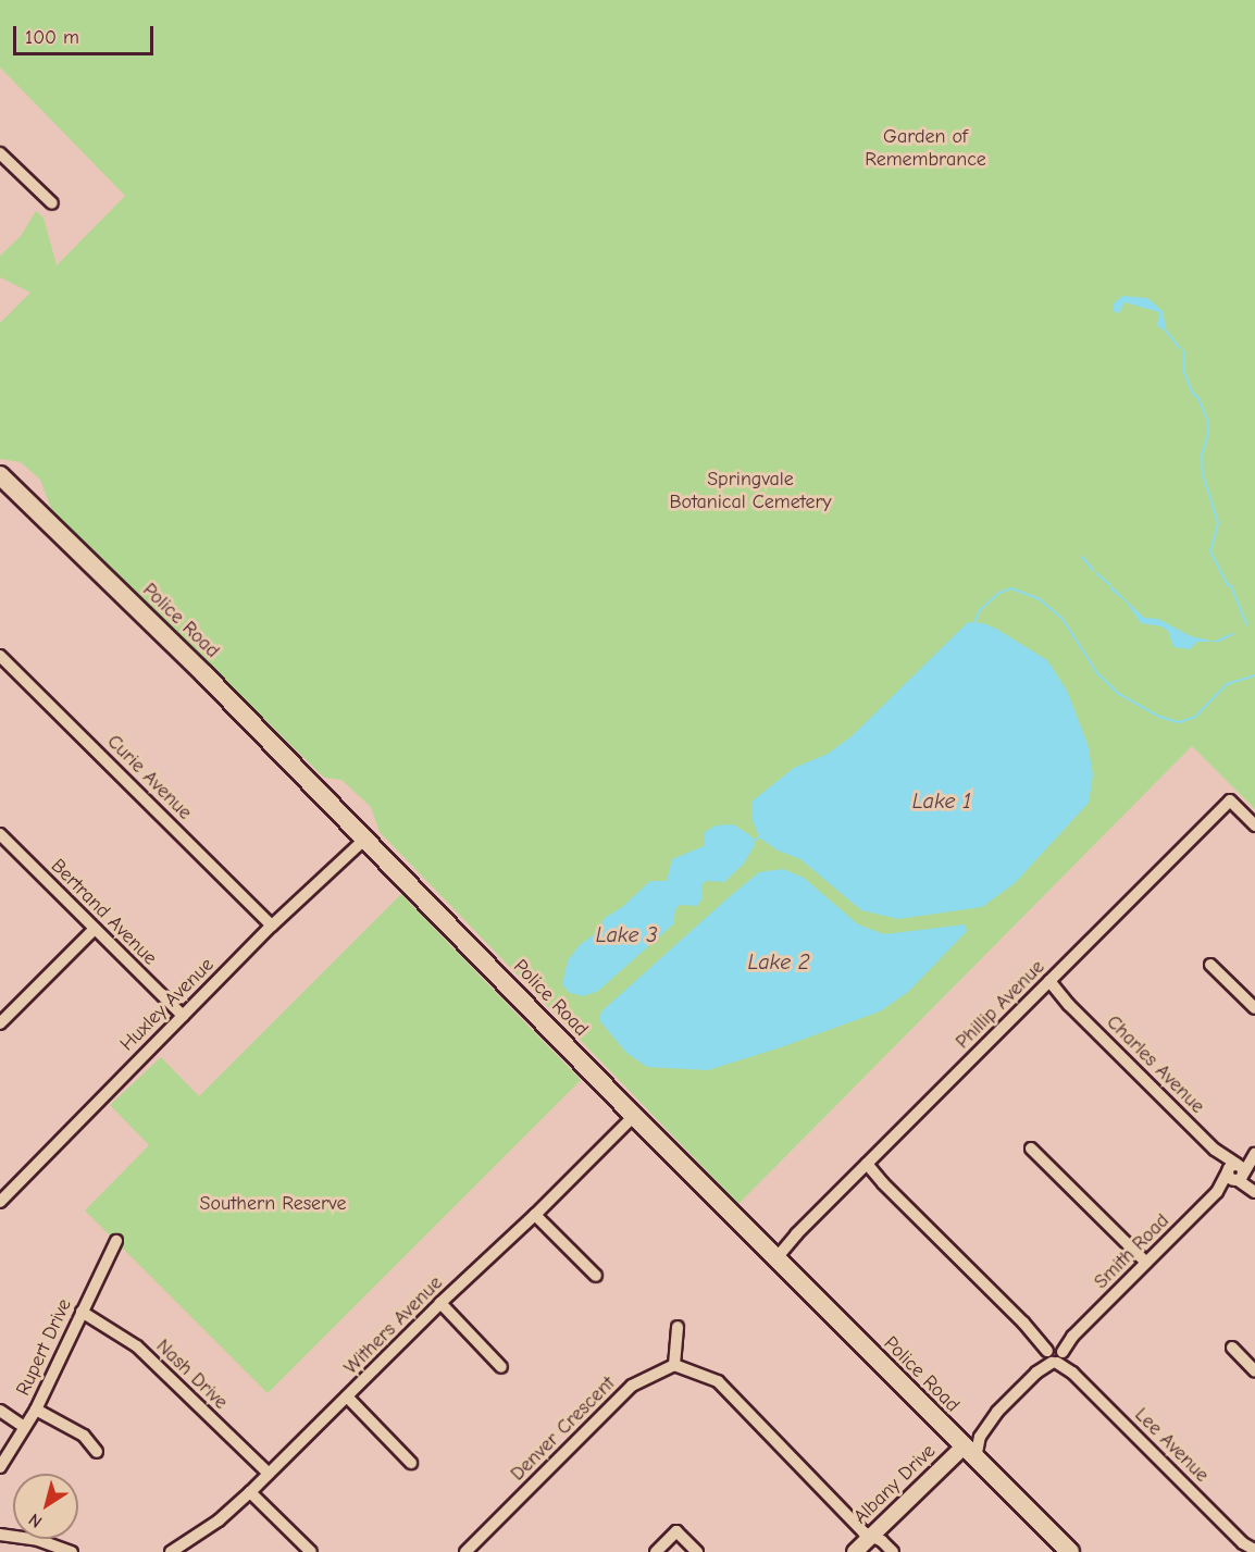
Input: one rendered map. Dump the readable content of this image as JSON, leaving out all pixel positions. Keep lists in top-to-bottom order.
{
  "streets": {
    "main road": ["Police Road"],
    "street": [
      "Curie Avenue",
      "Bertrand Avenue",
      "Huxley Avenue",
      "Phillip Avenue",
      "Charles Avenue",
      "Smith Road",
      "Withers Avenue",
      "Rupert Drive",
      "Nash Drive",
      "Denver Crescent",
      "Lee Avenue",
      "Albany Drive"
    ]
  },
  "crossings": [
    ["Police Road", "Huxley Avenue"],
    ["Police Road", "Phillip Avenue"],
    ["Police Road", "Smith Road"],
    ["Police Road", "Withers Avenue"],
    ["Police Road", "Albany Drive"],
    ["Curie Avenue", "Huxley Avenue"],
    ["Bertrand Avenue", "Huxley Avenue"],
    ["Phillip Avenue", "Charles Avenue"],
    ["Phillip Avenue", "Lee Avenue"],
    ["Charles Avenue", "Smith Road"],
    ["Smith Road", "Lee Avenue"],
    ["Smith Road", "Albany Drive"],
    ["Withers Avenue", "Nash Drive"],
    ["Rupert Drive", "Nash Drive"]
  ],
  "water": ["Lake 1", "Lake 3", "Lake 2"],
  "parks": ["Garden of Remembrance", "Springvale Botanical Cemetery", "Southern Reserve"],
  "scale_bar": "100 m",
  "north": "bottom left"
}
